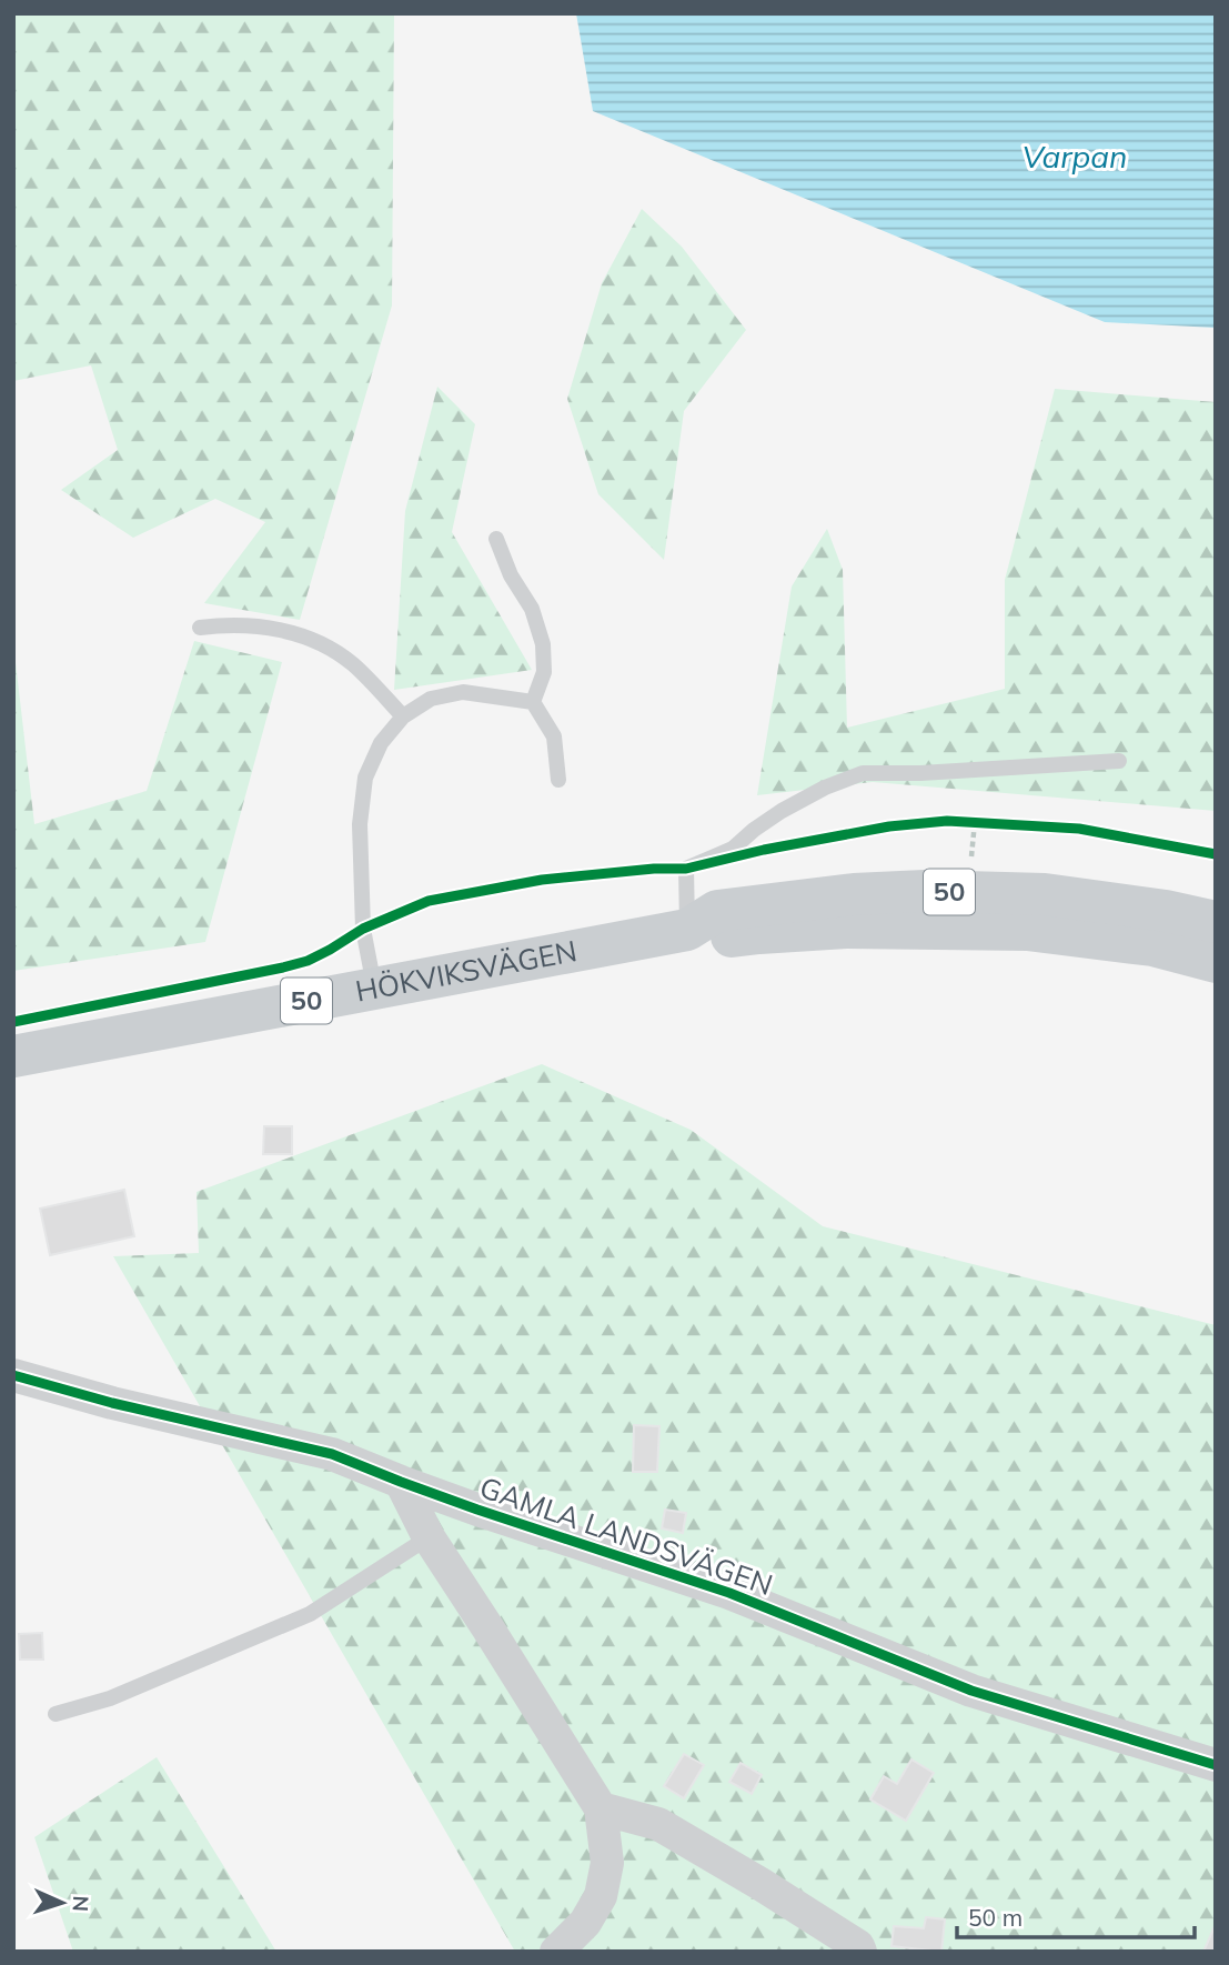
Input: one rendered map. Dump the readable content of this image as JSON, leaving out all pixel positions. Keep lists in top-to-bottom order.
{
  "streets": {
    "main road": ["50", "HÖKVIKSVÄGEN"],
    "street": ["GAMLA LANDSVÄGEN"]
  },
  "water": ["Varpan"],
  "scale_bar": "50 m",
  "north": "right"
}
